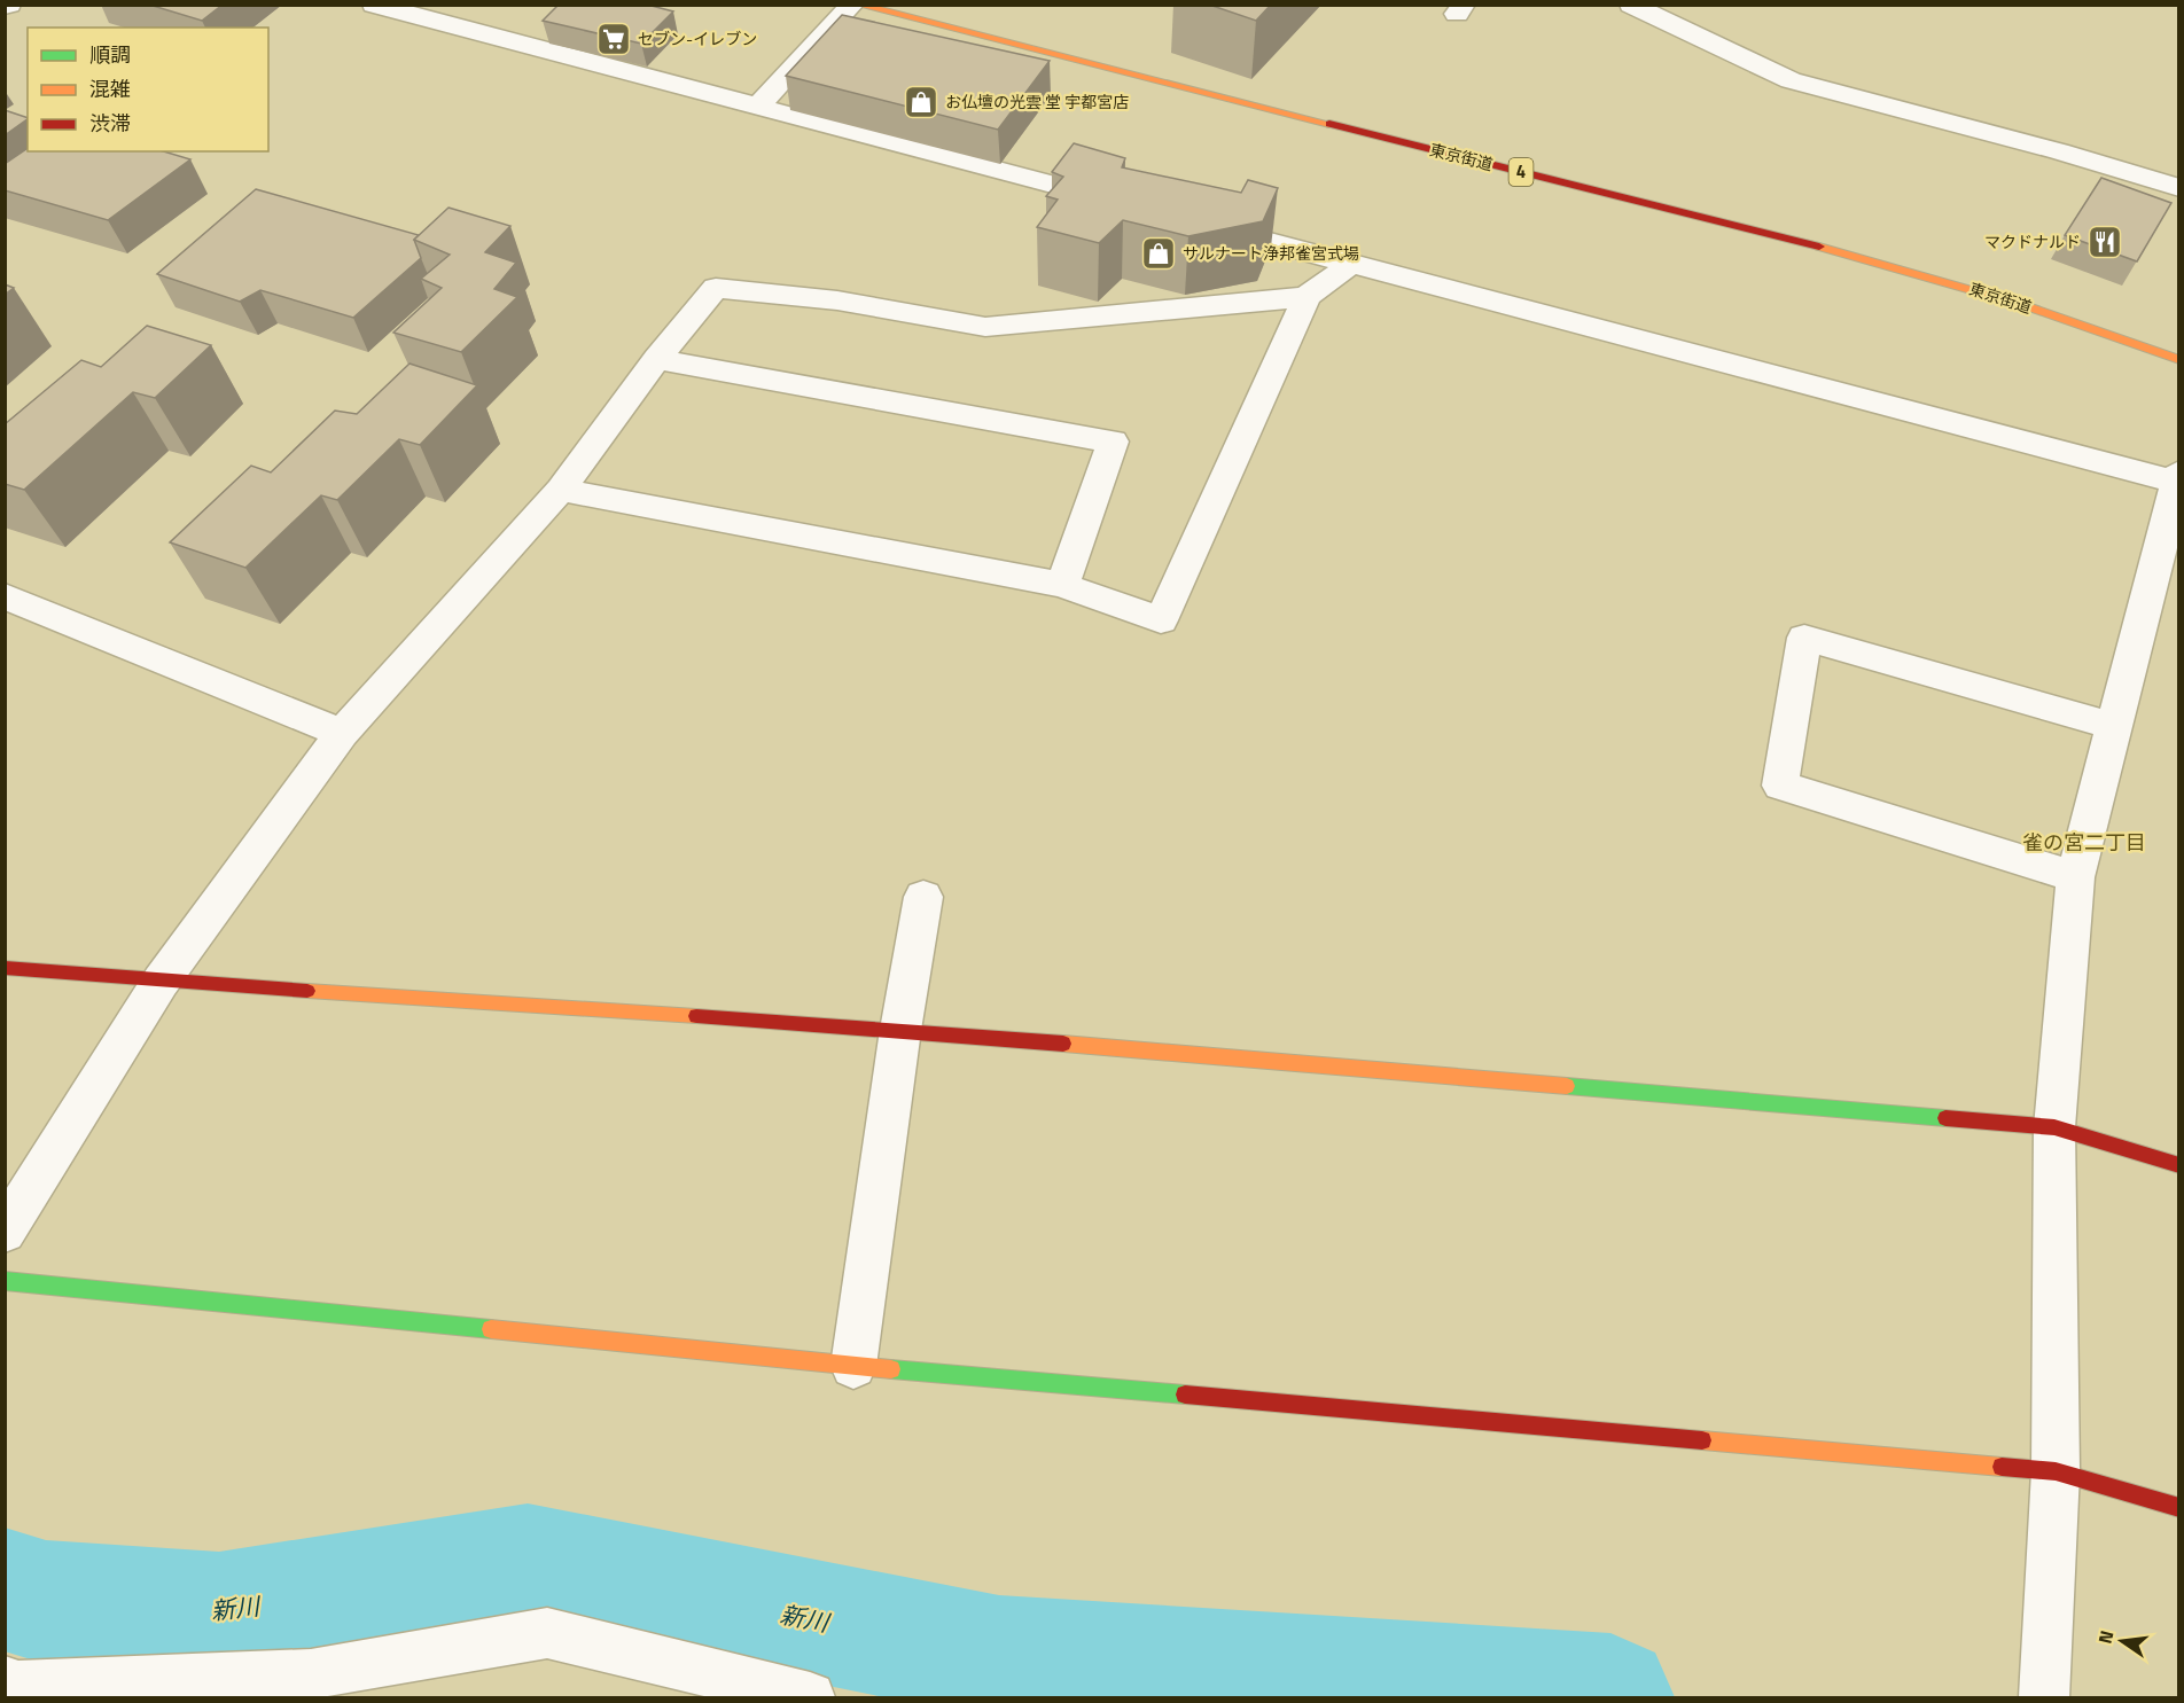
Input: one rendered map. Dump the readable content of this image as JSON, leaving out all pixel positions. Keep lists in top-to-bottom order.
{
  "streets": {
    "main road": ["東京街道", "4"]
  },
  "districts": ["雀の宮二丁目"],
  "water": ["新川"],
  "places": {
    "supermarket": ["セブン-イレブン"],
    "shop": ["お仏壇の光雲 堂 宇都宮店", "サルナート浄邦雀宮式場"],
    "restaurant": ["マクドナルド"]
  },
  "legend": ["順調", "混雑", "渋滞"],
  "north": "left"
}
